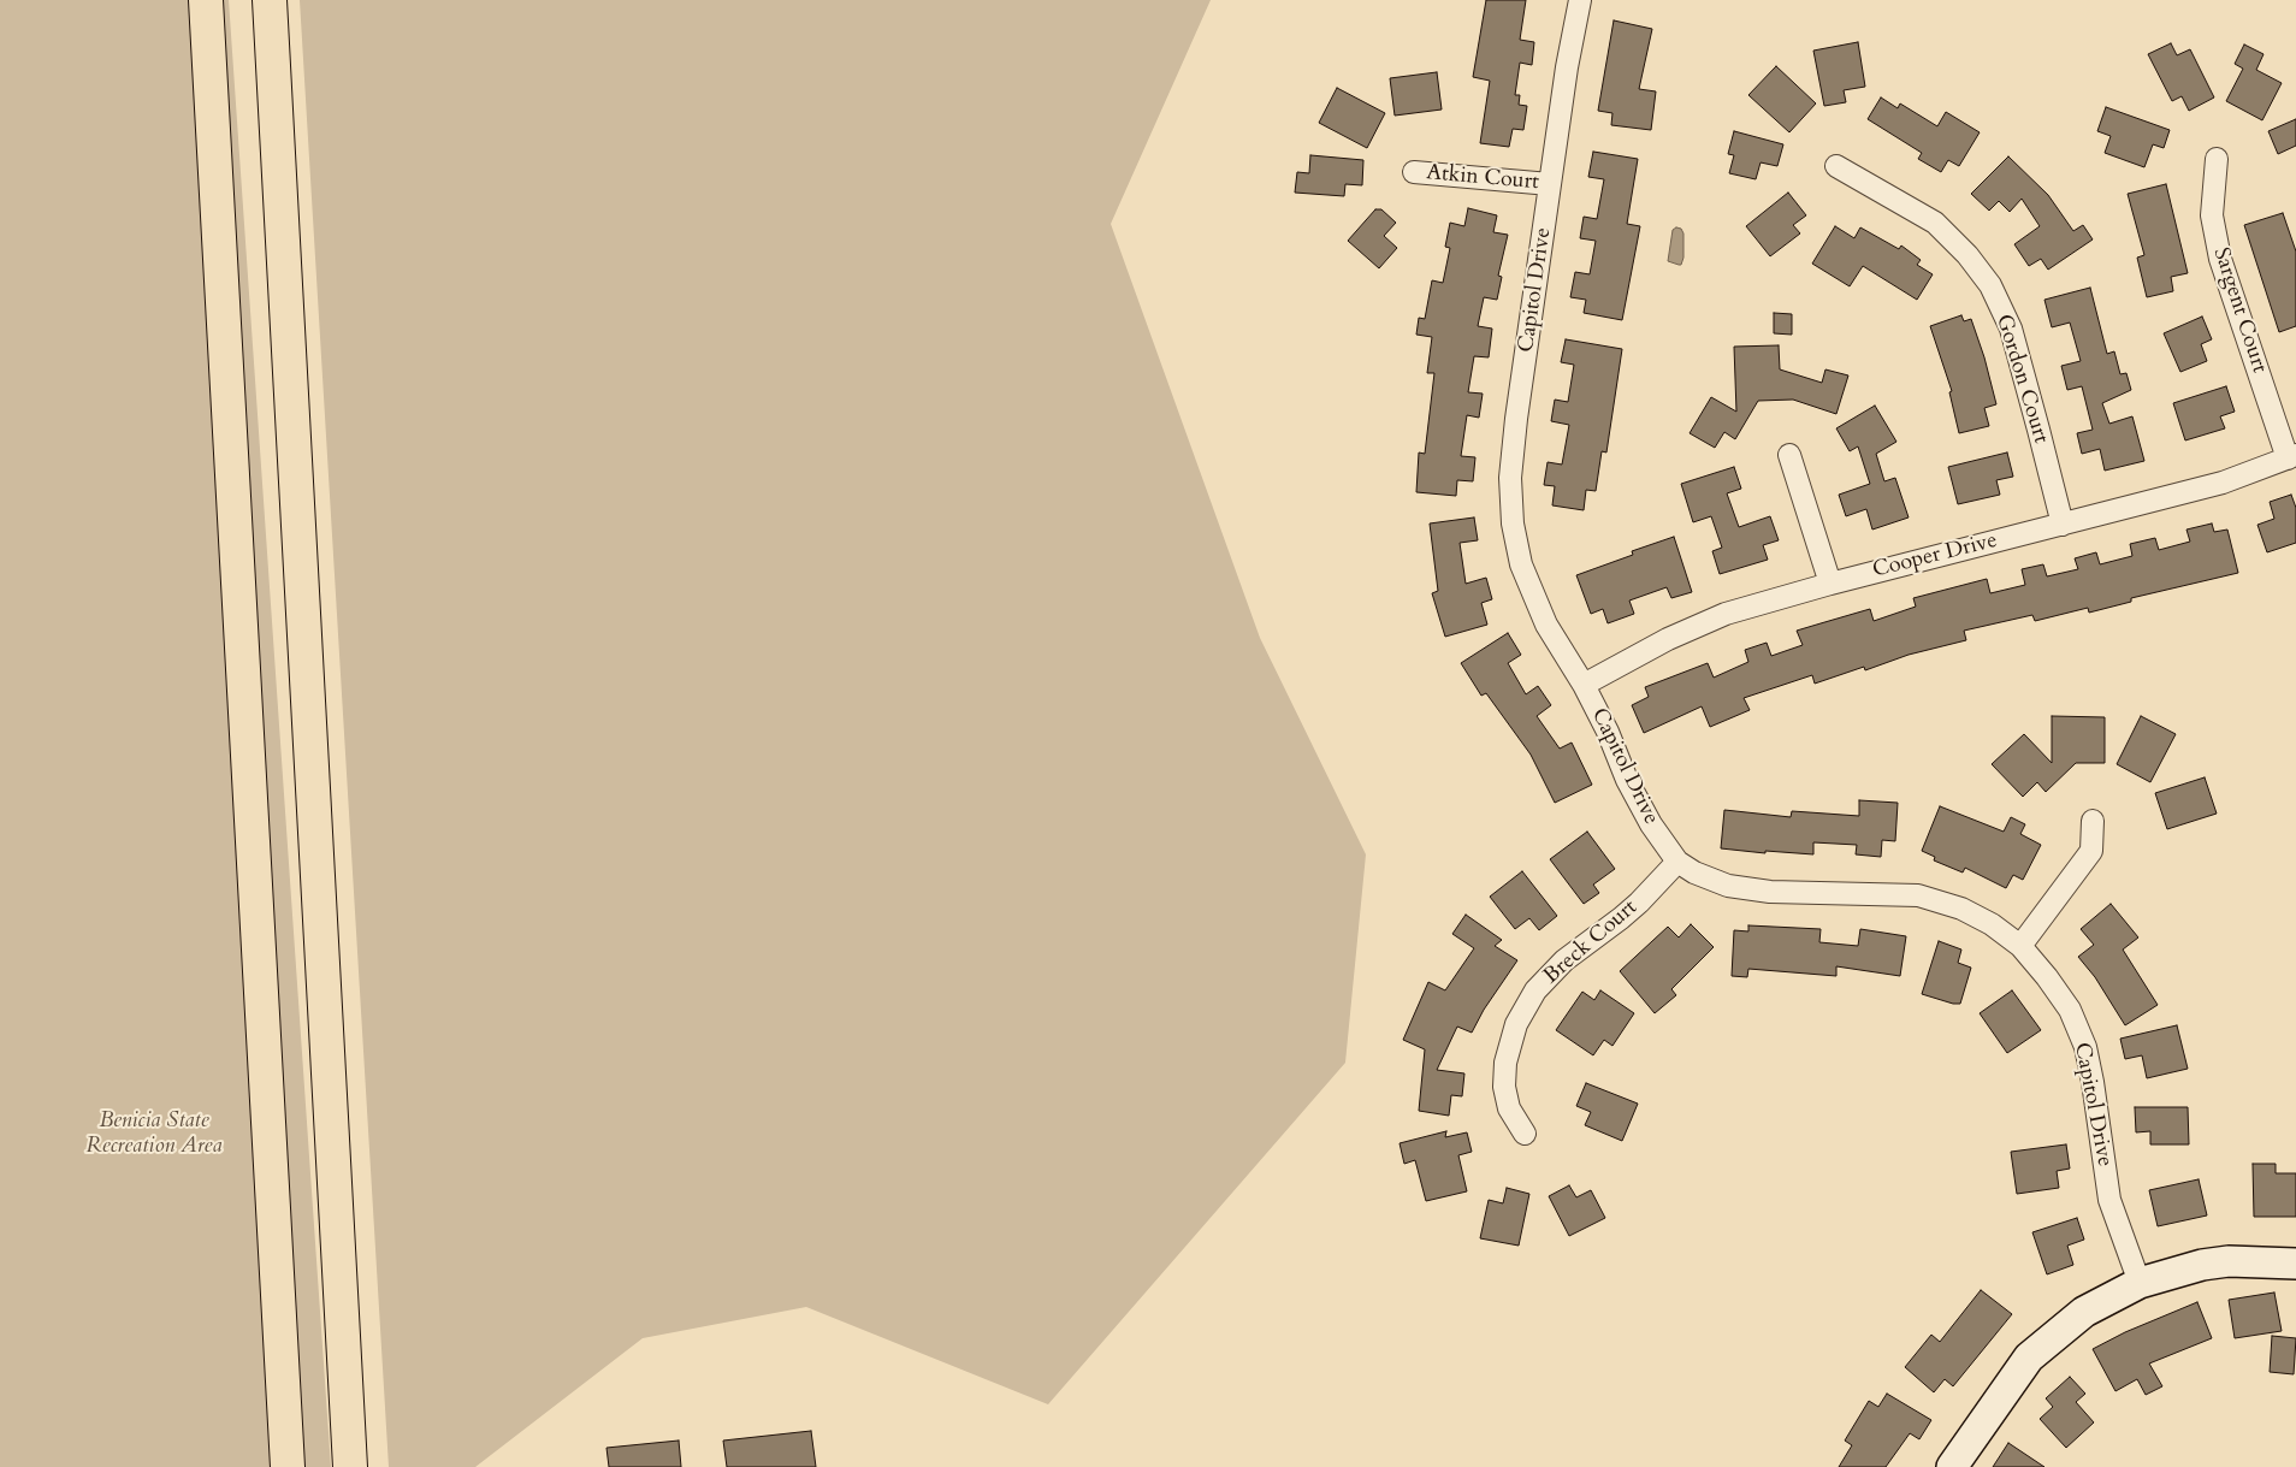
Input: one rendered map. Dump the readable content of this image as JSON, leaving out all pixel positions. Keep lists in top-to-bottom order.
{
  "streets": {
    "street": [
      "Atkin Court",
      "Capitol Drive",
      "Sargent Court",
      "Gordon Court",
      "Cooper Drive",
      "Breck Court"
    ]
  },
  "crossings": [
    ["Atkin Court", "Capitol Drive"],
    ["Capitol Drive", "Cooper Drive"],
    ["Capitol Drive", "Breck Court"],
    ["Sargent Court", "Cooper Drive"],
    ["Gordon Court", "Cooper Drive"]
  ],
  "parks": ["Benicia State Recreation Area"]
}
